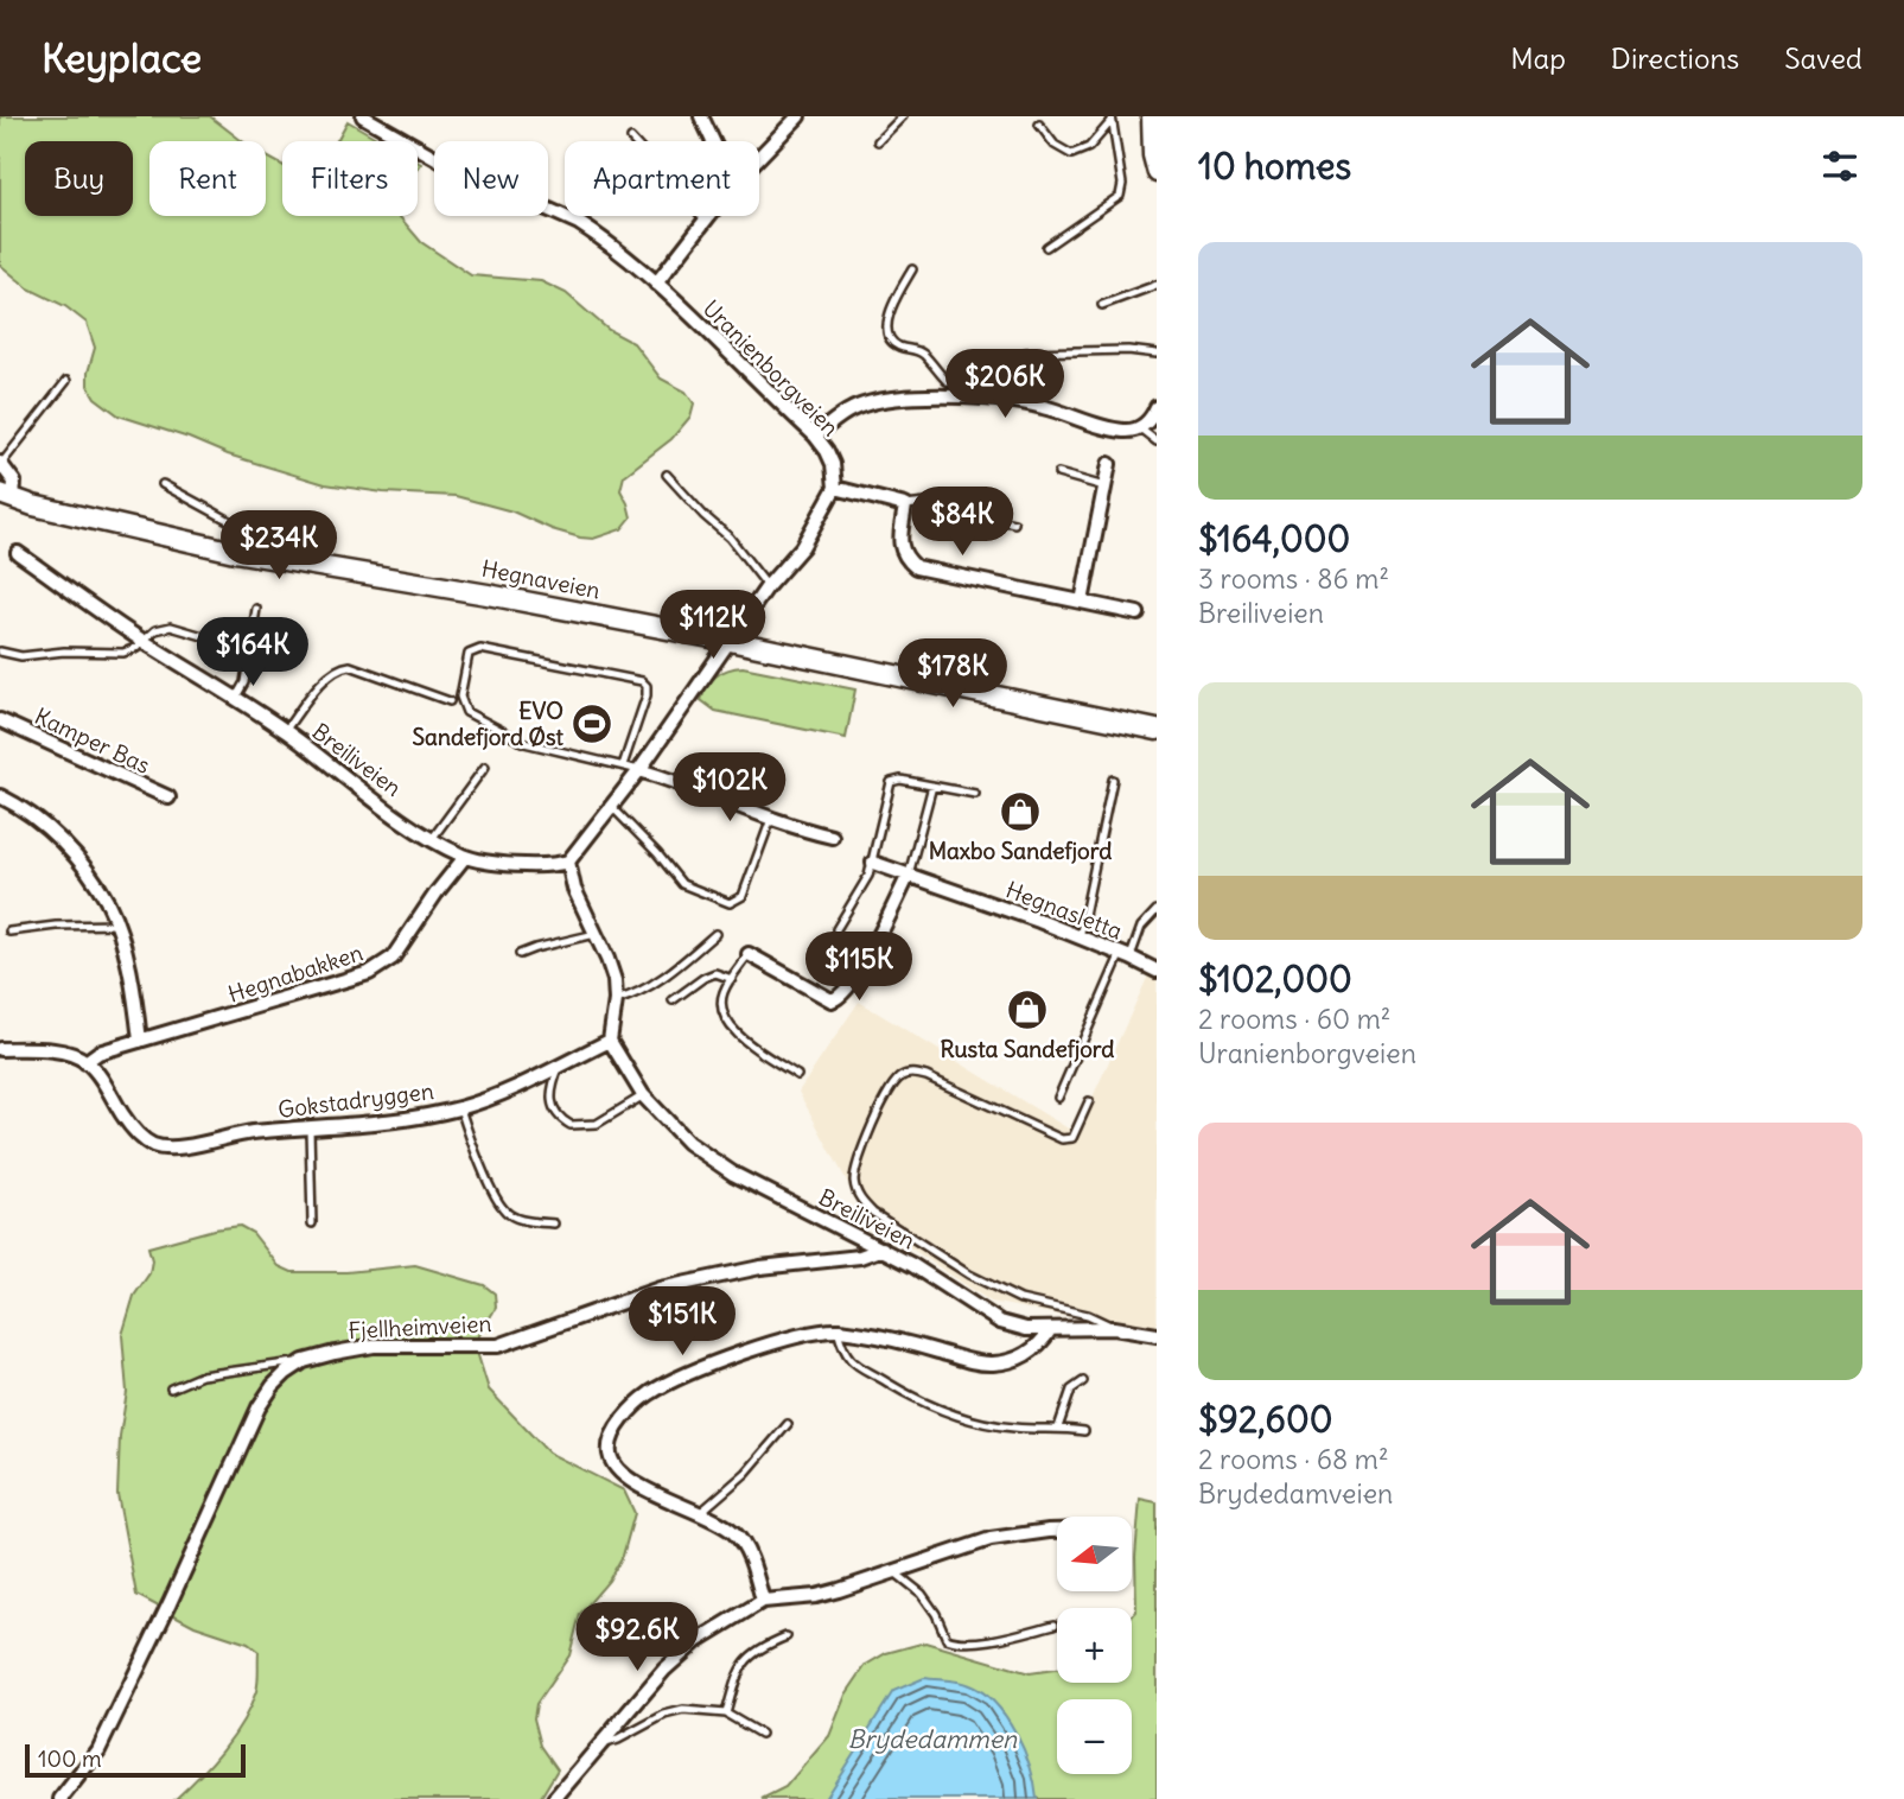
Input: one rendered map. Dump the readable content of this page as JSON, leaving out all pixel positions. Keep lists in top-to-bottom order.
{
  "streets": {
    "main road": ["Hegnaveien"],
    "street": [
      "Uranienborgveien",
      "Kamper Bas",
      "Breiliveien",
      "Hegnasletta",
      "Hegnabakken",
      "Gokstadryggen",
      "Fjellheimveien"
    ]
  },
  "crossings": [
    ["Breiliveien", "Hegnabakken"],
    ["Breiliveien", "Gokstadryggen"],
    ["Breiliveien", "Fjellheimveien"],
    ["Hegnabakken", "Gokstadryggen"]
  ],
  "water": ["Brydedammen"],
  "places": {
    "sports": ["EVO Sandefjord Øst"],
    "shop": ["Maxbo Sandefjord", "Rusta Sandefjord"]
  },
  "scale_bar": "100 m",
  "north": "left",
  "page": {
    "header": "Keyplace",
    "nav": ["Map", "Directions", "Saved"],
    "heading": "10 homes",
    "chip": [
      "Buy",
      "Rent",
      "Filters",
      "New",
      "Apartment"
    ],
    "list": [
      {
        "name": "$164,000",
        "note": "3 rooms · 86 m² · Breiliveien"
      },
      {
        "name": "$102,000",
        "note": "2 rooms · 60 m² · Uranienborgveien"
      },
      {
        "name": "$92,600",
        "note": "2 rooms · 68 m² · Brydedamveien"
      }
    ],
    "price": [
      "$206K",
      "$84K",
      "$234K",
      "$112K",
      "$164K",
      "$178K",
      "$102K",
      "$115K",
      "$151K",
      "$92.6K"
    ],
    "map_buttons": ["+", "−"],
    "scale": "100 m"
  }
}
